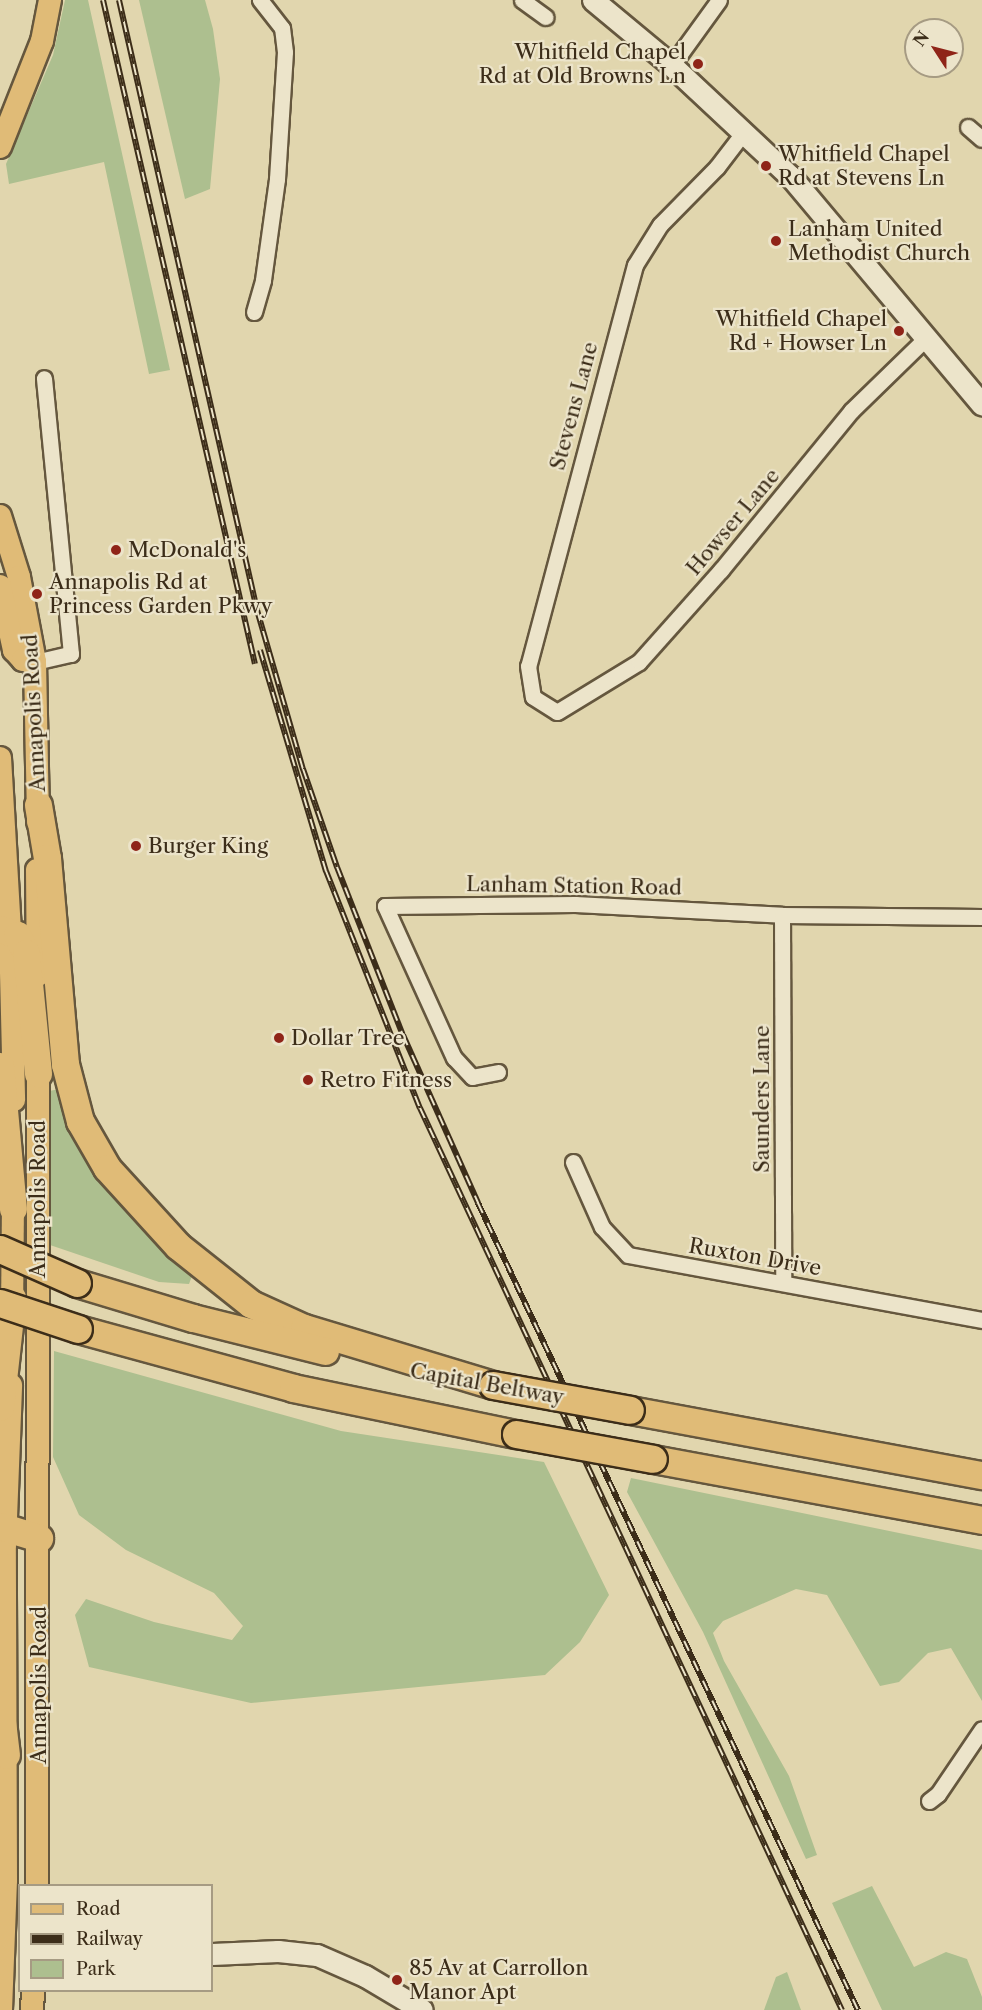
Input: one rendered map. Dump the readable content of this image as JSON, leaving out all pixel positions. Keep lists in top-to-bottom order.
{
  "streets": {
    "highway": ["Capital Beltway"],
    "main road": ["Annapolis Road"],
    "street": [
      "Stevens Lane",
      "Howser Lane",
      "Lanham Station Road",
      "Saunders Lane",
      "Ruxton Drive"
    ]
  },
  "crossings": [
    ["Stevens Lane", "Howser Lane"],
    ["Annapolis Road", "Capital Beltway"],
    ["Lanham Station Road", "Saunders Lane"],
    ["Saunders Lane", "Ruxton Drive"]
  ],
  "places": [
    "Whitfield Chapel Rd at Old Browns Ln",
    "Whitfield Chapel Rd at Stevens Ln",
    "Lanham United Methodist Church",
    "Whitfield Chapel Rd + Howser Ln",
    "McDonald's",
    "Annapolis Rd at Princess Garden Pkwy",
    "Burger King",
    "Dollar Tree",
    "Retro Fitness",
    "85 Av at Carrollon Manor Apt"
  ],
  "legend": ["Road", "Railway", "Park"],
  "north": "top left"
}
